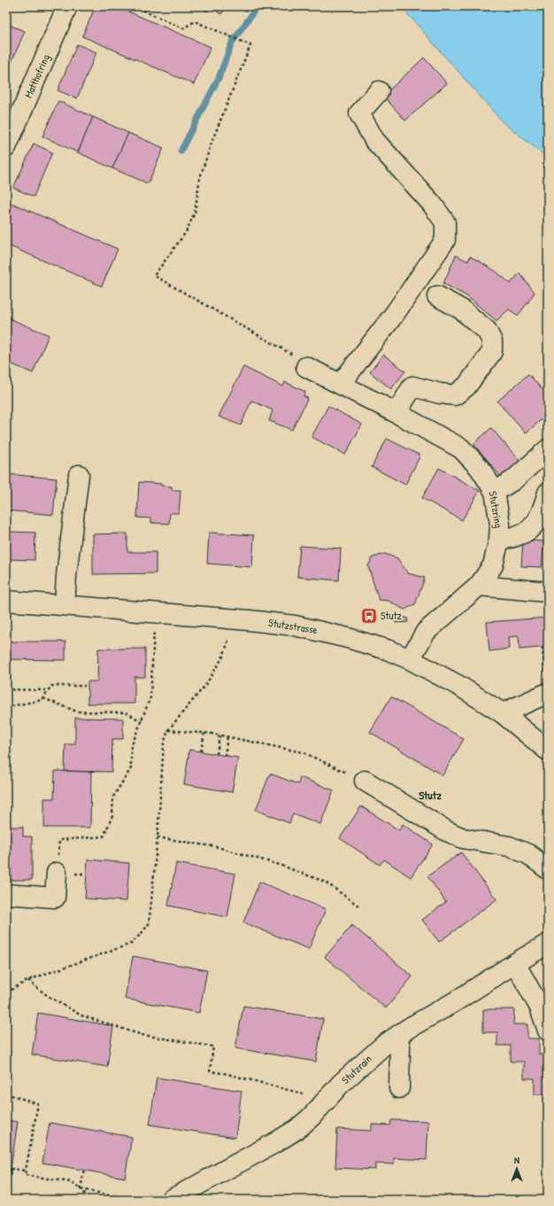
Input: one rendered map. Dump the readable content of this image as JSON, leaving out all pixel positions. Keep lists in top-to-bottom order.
{
  "streets": {
    "street": [
      "Matthofring",
      "Stutzring",
      "Stutzstrasse",
      "Stutzrain"
    ]
  },
  "crossings": [
    ["Stutzring", "Stutzstrasse"]
  ],
  "districts": ["Stutz"],
  "places": {
    "bus stop": ["Stutz"]
  },
  "north": "top"
}
